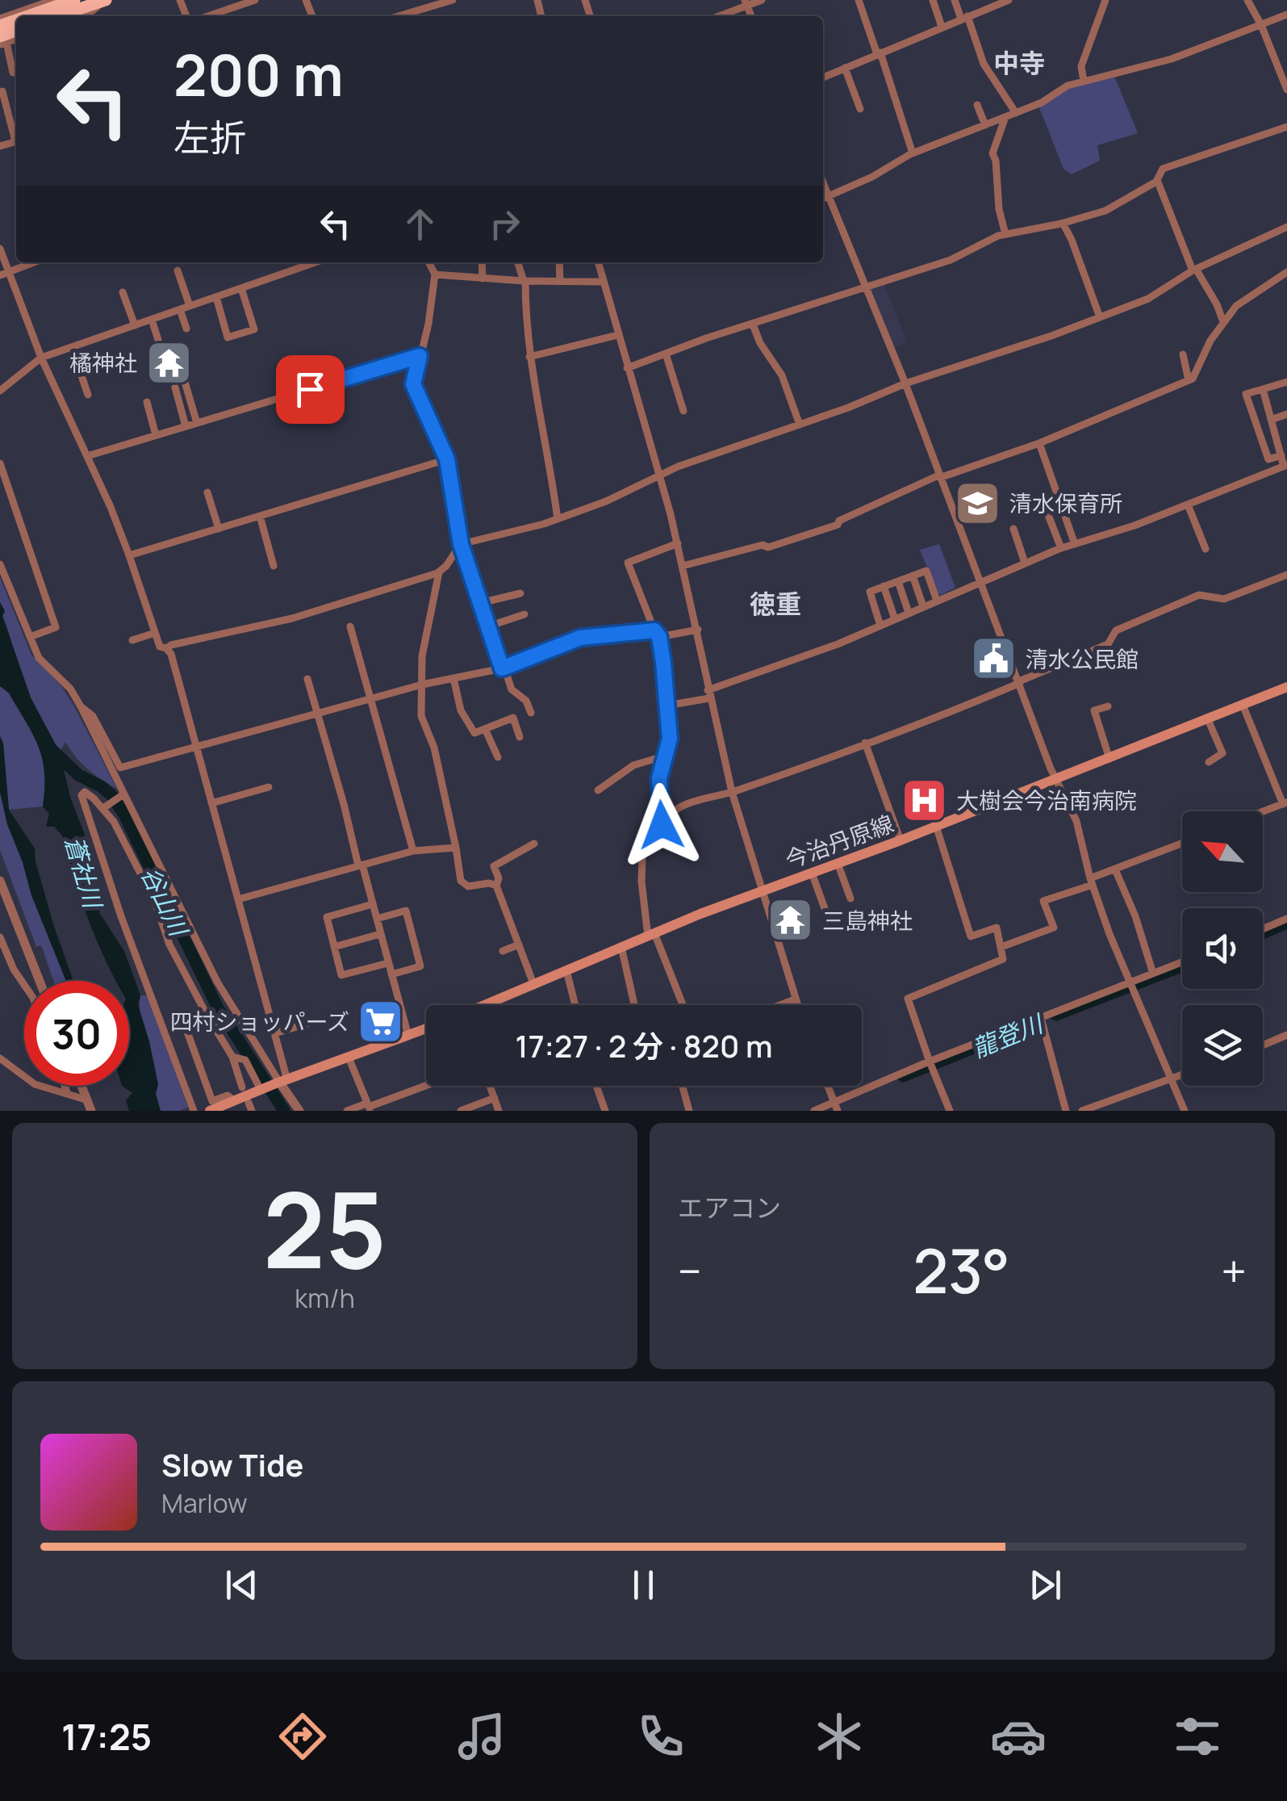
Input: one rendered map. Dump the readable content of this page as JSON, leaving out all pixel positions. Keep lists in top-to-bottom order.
{
  "streets": {
    "main road": ["今治丹原線"]
  },
  "districts": ["中寺", "徳重"],
  "water": ["蒼社川", "谷山川", "龍登川"],
  "places": {
    "temple": ["橘神社", "三島神社"],
    "school or university": ["清水保育所"],
    "public building": ["清水公民館"],
    "hospital": ["大樹会今治南病院"],
    "supermarket": ["四村ショッパーズ"]
  },
  "north": "top left",
  "page": {
    "turn": ["200 m", "左折"],
    "limit": "30",
    "trip": "17:27 · 2 分 · 820 m",
    "tile": [
      ["25", "km/h"],
      "エアコン"
    ],
    "heat": ["−", "23°", "+"],
    "song": ["Slow Tide", "Marlow"],
    "tabs": "17:25"
  }
}
